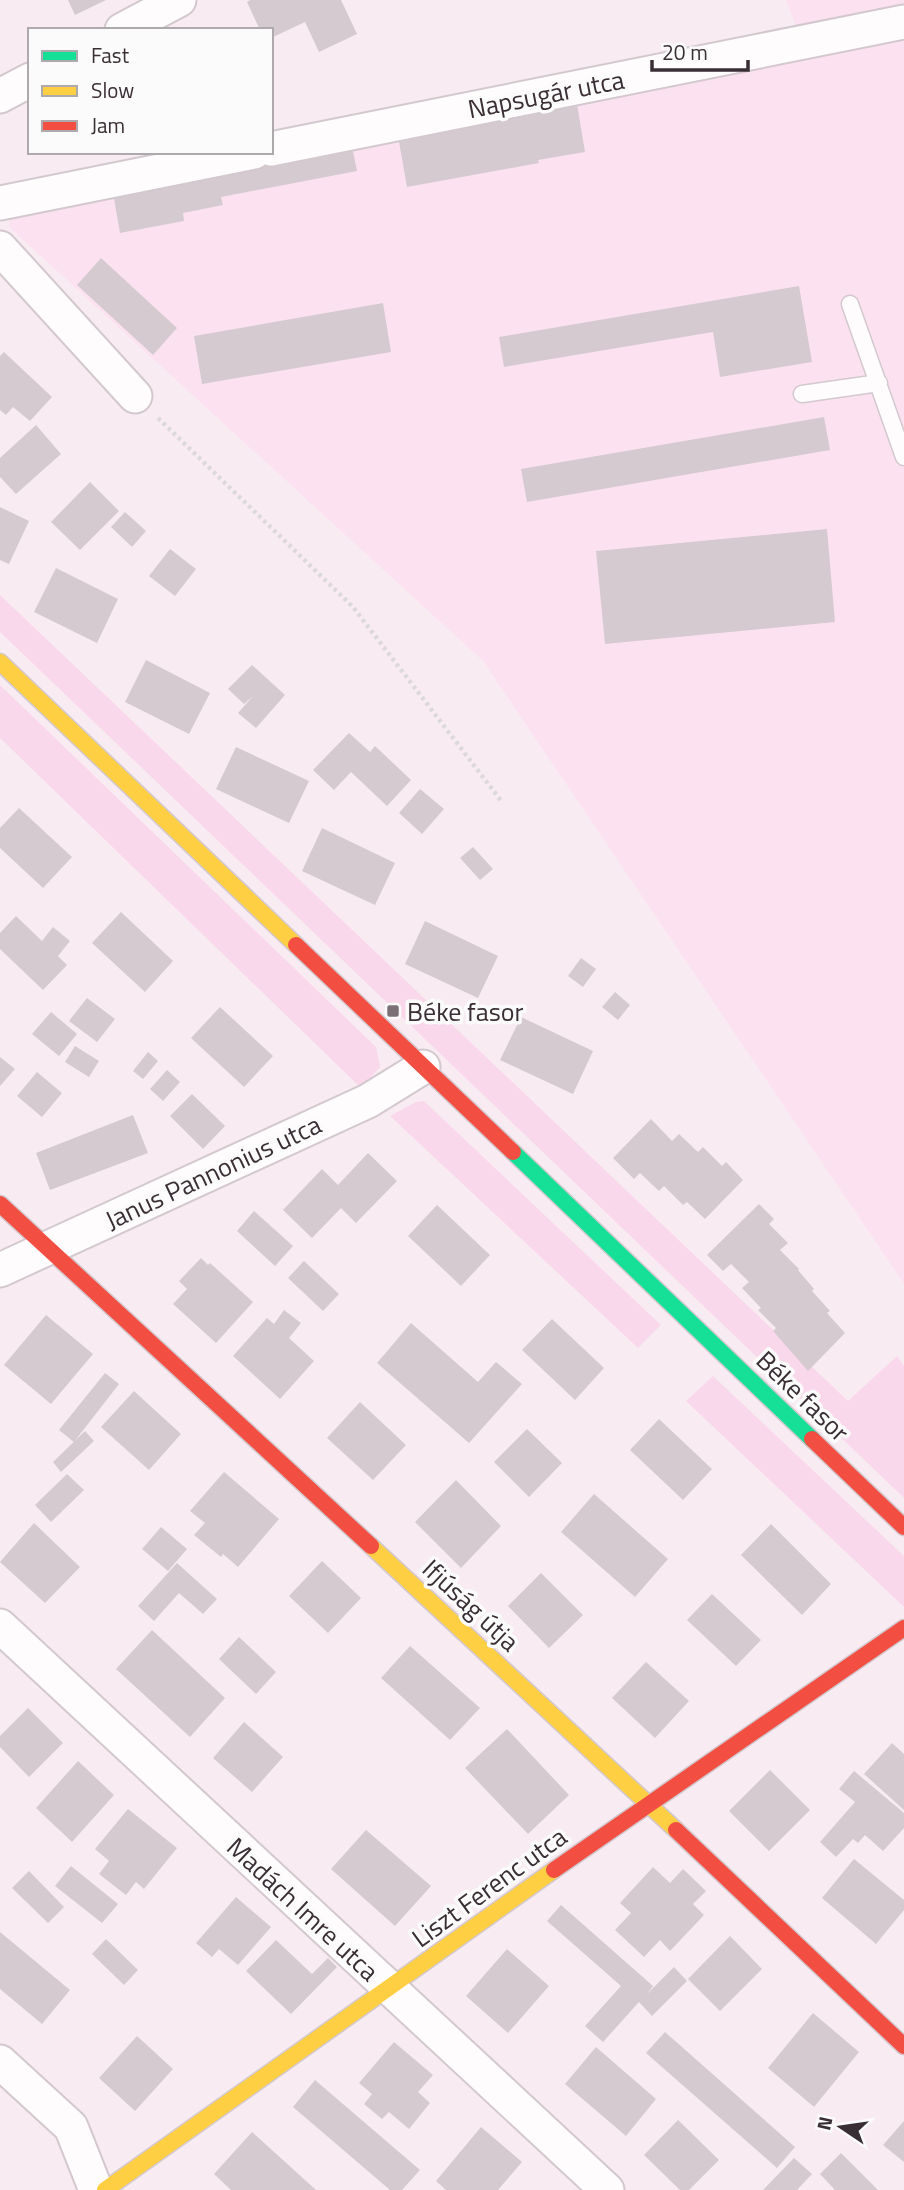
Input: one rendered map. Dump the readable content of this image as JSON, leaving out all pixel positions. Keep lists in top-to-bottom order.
{
  "streets": {
    "street": [
      "Napsugár utca",
      "Janus Pannonius utca",
      "Béke fasor",
      "Ifjúság útja",
      "Liszt Ferenc utca",
      "Madách Imre utca"
    ]
  },
  "crossings": [
    ["Janus Pannonius utca", "Béke fasor"],
    ["Janus Pannonius utca", "Ifjúság útja"],
    ["Ifjúság útja", "Liszt Ferenc utca"],
    ["Liszt Ferenc utca", "Madách Imre utca"]
  ],
  "places": {
    "transit": ["Béke fasor"]
  },
  "legend": ["Fast", "Slow", "Jam"],
  "scale_bar": "20 m",
  "north": "left"
}
